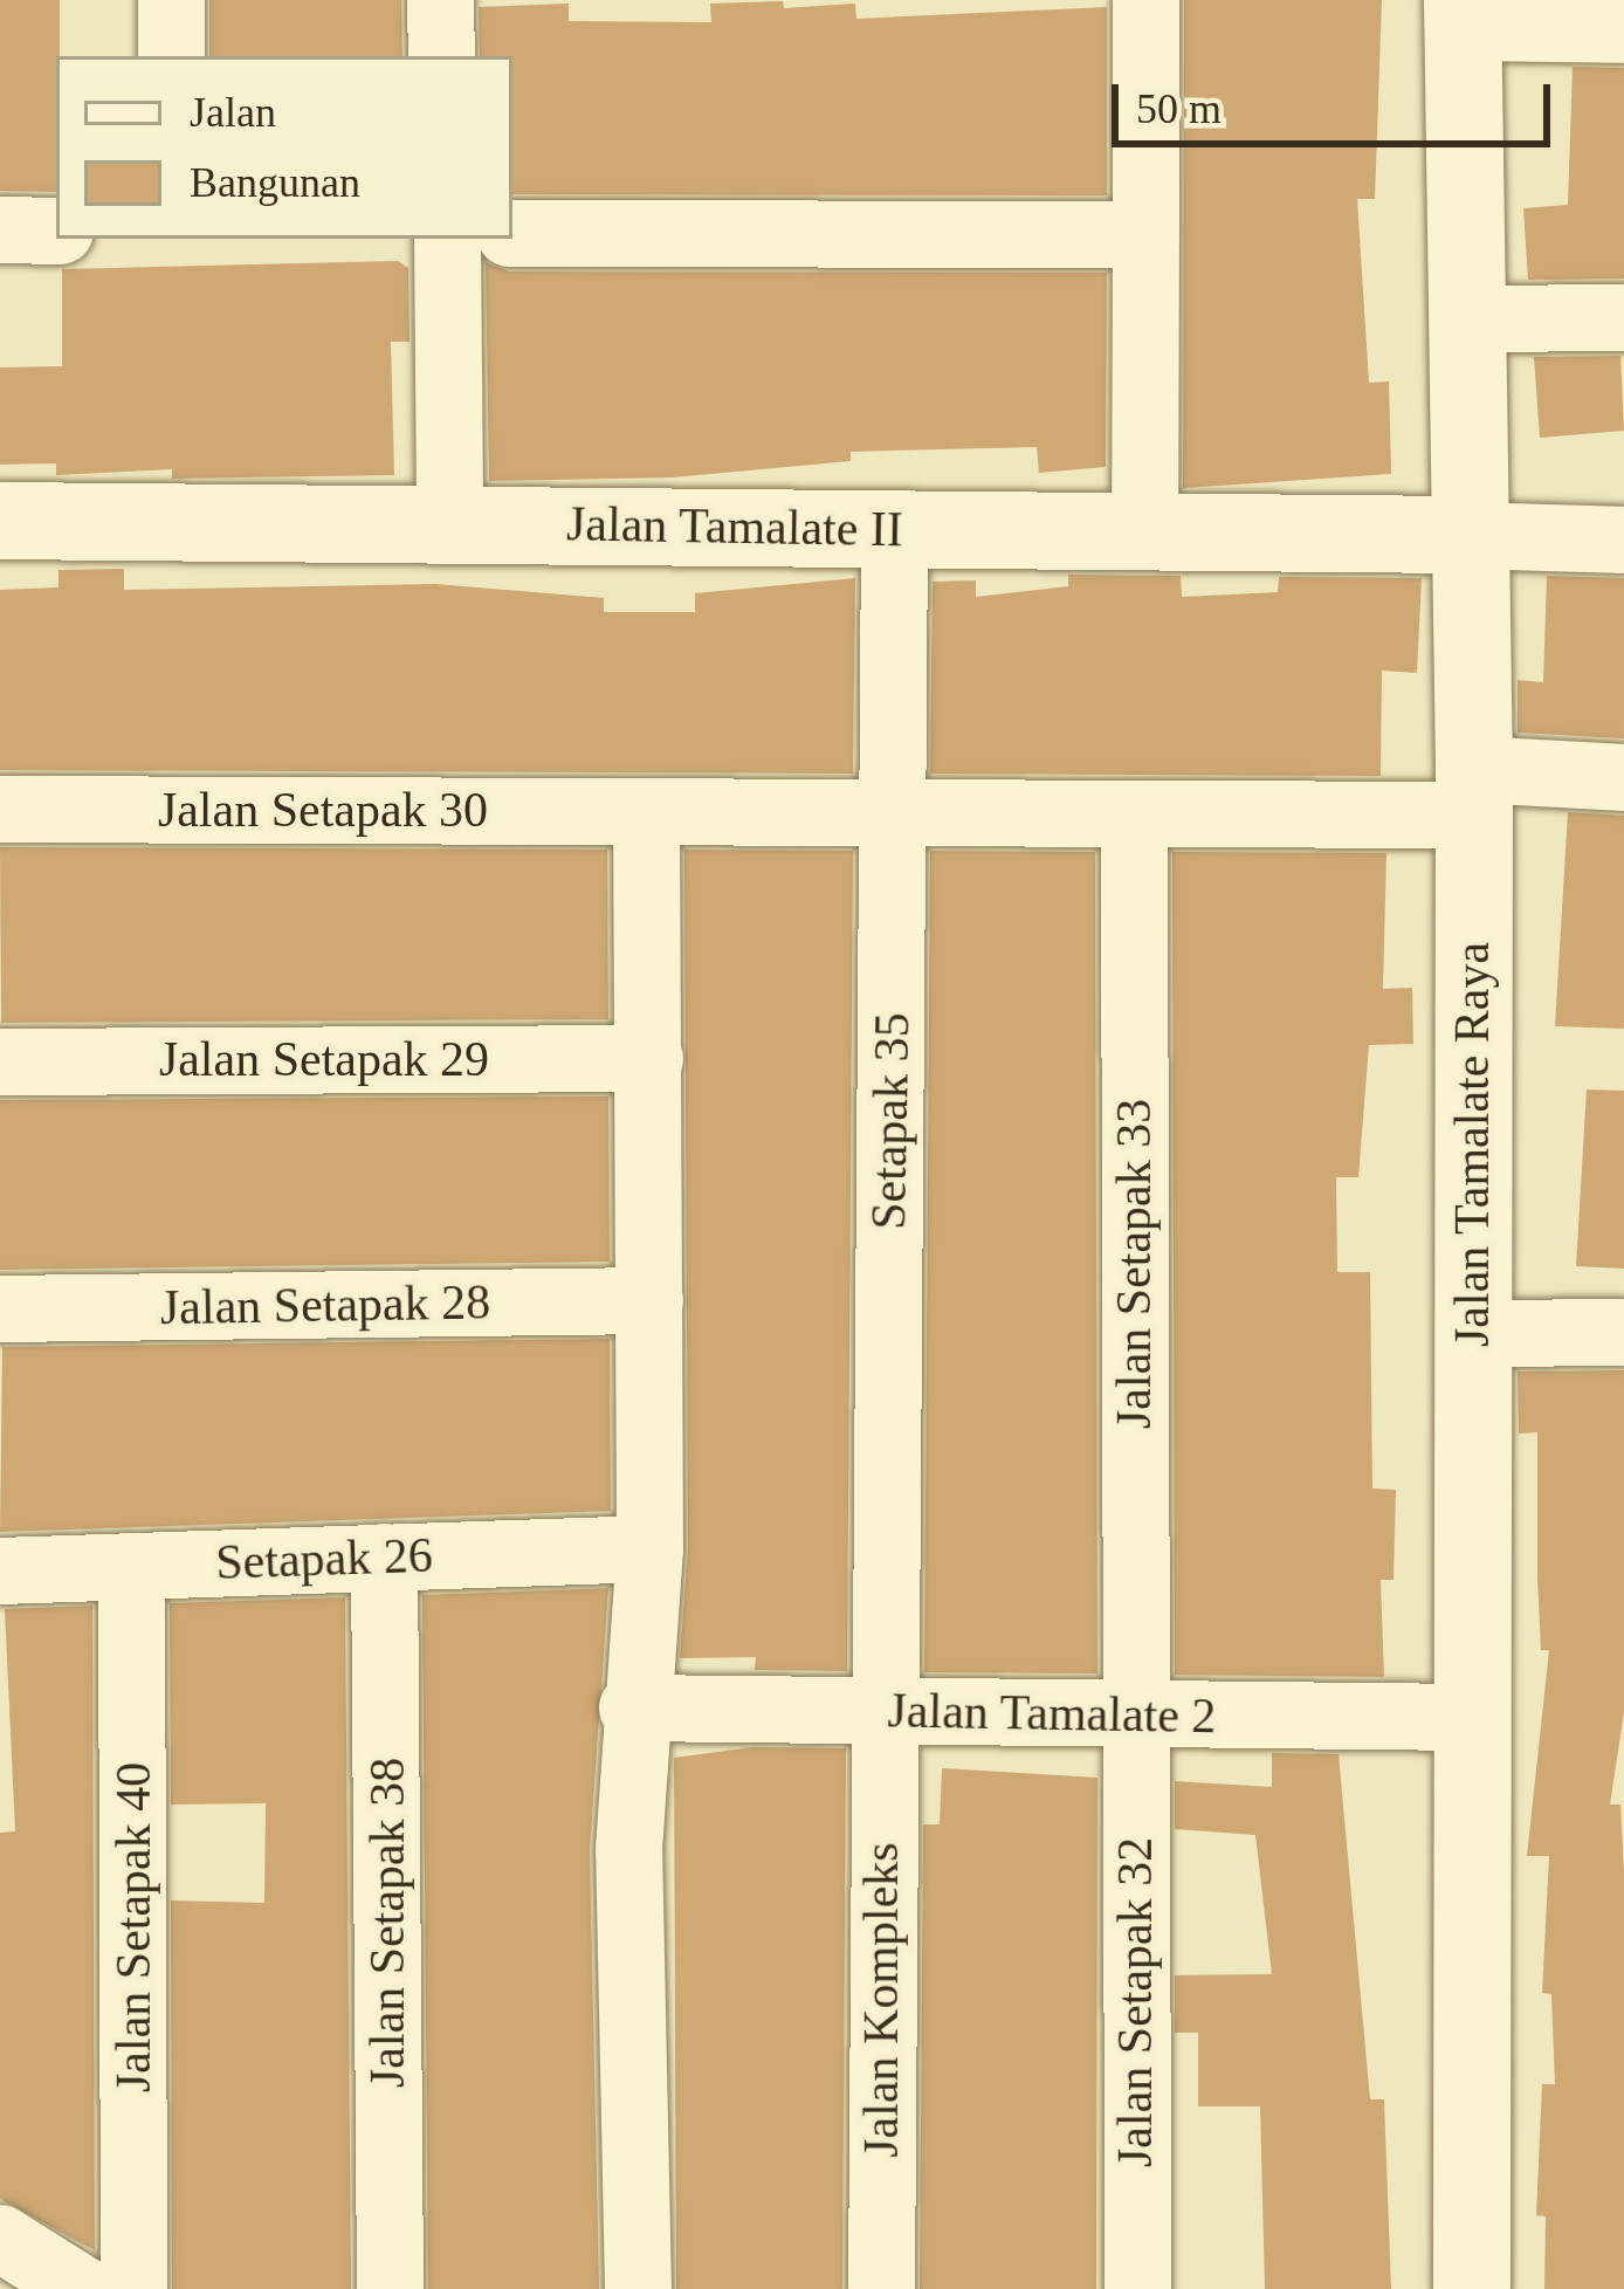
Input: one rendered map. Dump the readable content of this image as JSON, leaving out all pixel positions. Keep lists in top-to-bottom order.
{
  "streets": {
    "street": [
      "Jalan Tamalate II",
      "Jalan Setapak 30",
      "Jalan Setapak 29",
      "Setapak 35",
      "Jalan Tamalate Raya",
      "Jalan Setapak 33",
      "Jalan Setapak 28",
      "Setapak 26",
      "Jalan Tamalate 2",
      "Jalan Setapak 38",
      "Jalan Setapak 40",
      "Jalan Kompleks",
      "Jalan Setapak 32"
    ]
  },
  "crossings": [
    ["Jalan Tamalate II", "Setapak 35"],
    ["Jalan Tamalate II", "Jalan Tamalate Raya"],
    ["Setapak 35", "Jalan Tamalate 2"],
    ["Setapak 35", "Jalan Kompleks"],
    ["Jalan Tamalate Raya", "Jalan Tamalate 2"],
    ["Jalan Setapak 33", "Jalan Tamalate 2"],
    ["Jalan Setapak 33", "Jalan Setapak 32"],
    ["Setapak 26", "Jalan Setapak 38"],
    ["Setapak 26", "Jalan Setapak 40"],
    ["Jalan Tamalate 2", "Jalan Kompleks"],
    ["Jalan Tamalate 2", "Jalan Setapak 32"]
  ],
  "legend": ["Jalan", "Bangunan"],
  "scale_bar": "50 m"
}
